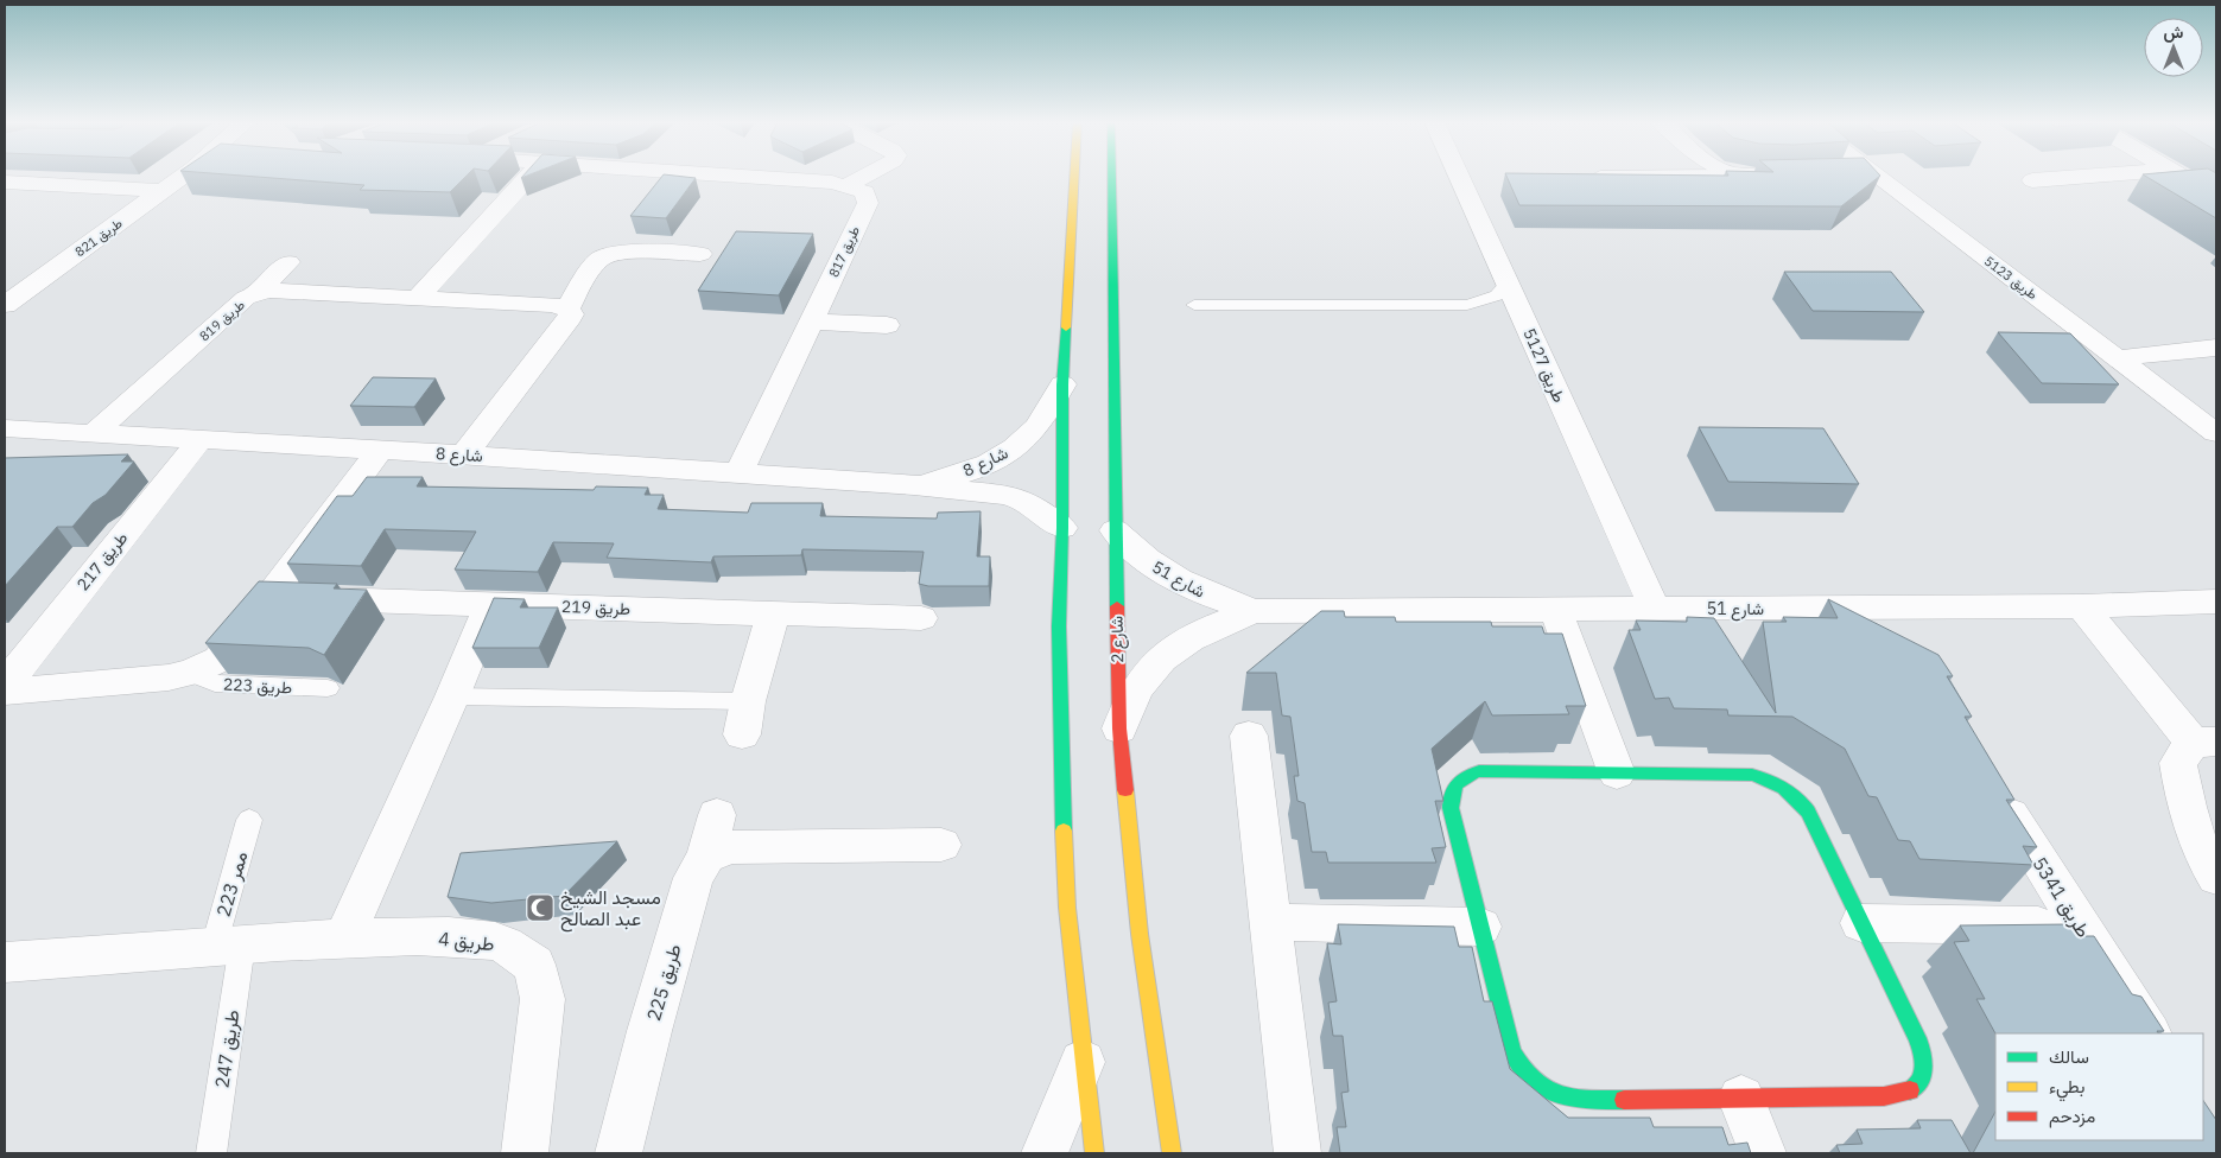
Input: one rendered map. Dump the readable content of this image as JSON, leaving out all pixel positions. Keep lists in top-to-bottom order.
{
  "streets": {
    "main road": ["شارع 2"],
    "street": [
      "طريق 821",
      "طريق 817",
      "طريق 5123",
      "طريق 819",
      "طريق 5127",
      "شارع 8",
      "طريق 217",
      "شارع 51",
      "طريق 219",
      "طريق 5341",
      "طريق 4",
      "طريق 225"
    ],
    "lane": ["طريق 223", "ممر 223", "طريق 247"]
  },
  "crossings": [
    ["طريق 817", "شارع 8"],
    ["طريق 819", "شارع 8"],
    ["طريق 5127", "شارع 51"],
    ["شارع 8", "طريق 217"],
    ["شارع 51", "شارع 2"],
    ["ممر 223", "طريق 4"],
    ["ممر 223", "طريق 247"],
    ["طريق 4", "طريق 247"]
  ],
  "places": {
    "mosque": ["مسجد الشيخ عبد الصالح"]
  },
  "legend": ["سالك", "بطيء", "مزدحم"],
  "north": "top"
}
